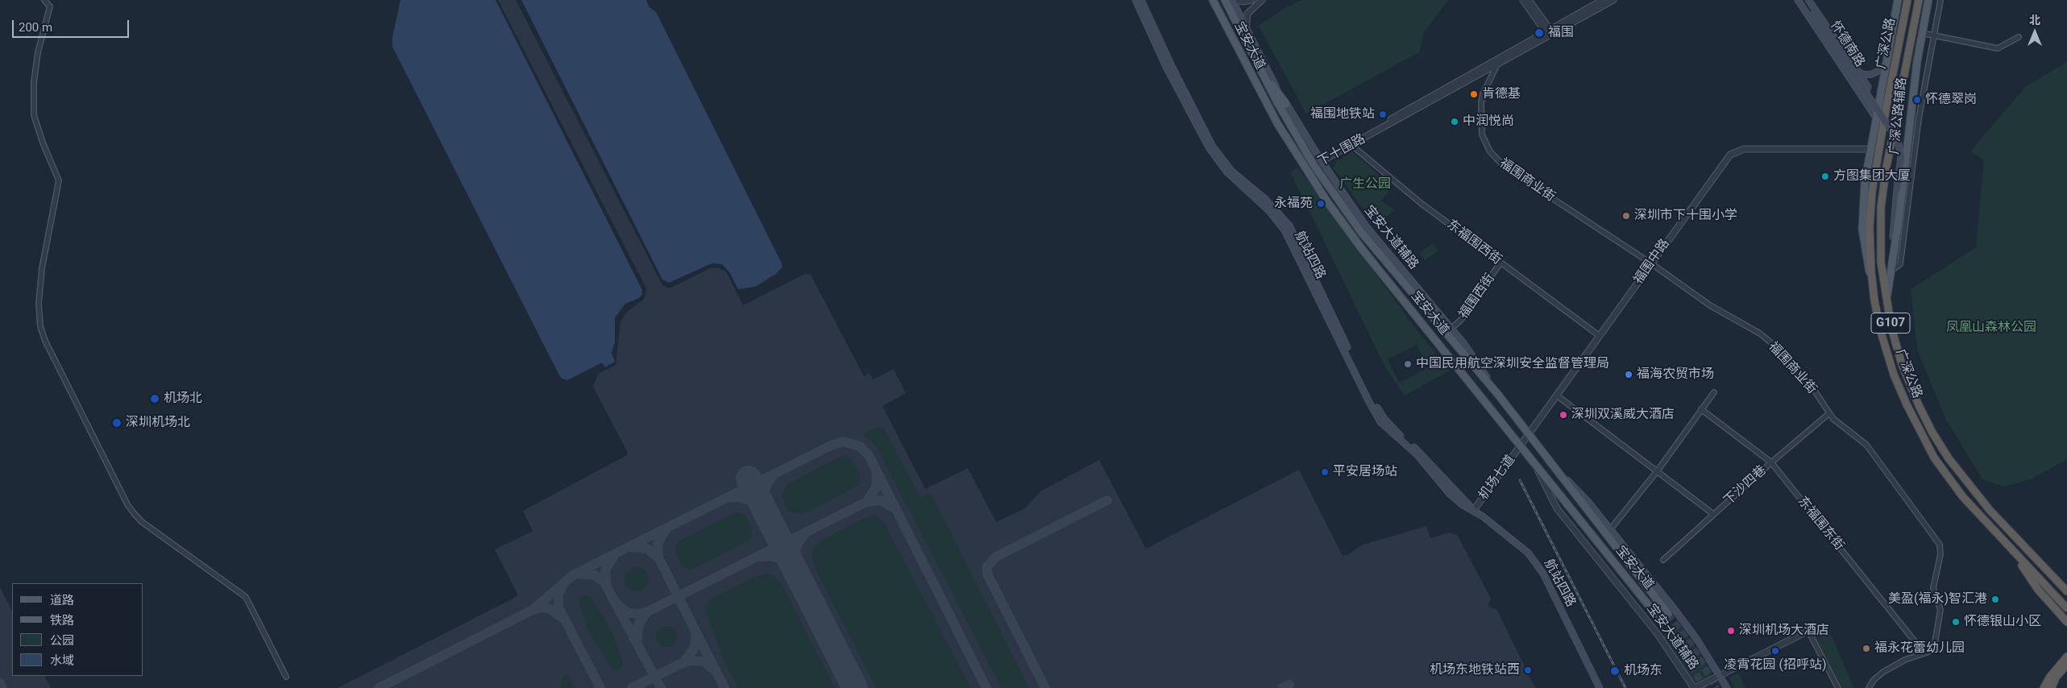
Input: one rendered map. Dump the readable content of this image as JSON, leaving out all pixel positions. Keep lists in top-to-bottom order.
{
  "streets": {
    "highway": ["广深公路", "G107"],
    "main road": [
      "怀德南路",
      "宝安大道",
      "广深公路辅路",
      "宝安大道辅路",
      "航站四路"
    ],
    "street": [
      "下十围路",
      "福围商业街",
      "东福围西街",
      "福围中路",
      "福围西街",
      "机场七道",
      "下沙四巷",
      "东福围东街"
    ]
  },
  "crossings": [
    ["广深公路", "广深公路辅路"],
    ["怀德南路", "广深公路辅路"],
    ["宝安大道", "下十围路"],
    ["宝安大道", "宝安大道辅路"],
    ["宝安大道", "福围中路"],
    ["宝安大道", "机场七道"],
    ["广深公路辅路", "福围中路"],
    ["下十围路", "福围商业街"],
    ["下十围路", "宝安大道辅路"],
    ["下十围路", "东福围西街"],
    ["福围商业街", "福围中路"],
    ["福围商业街", "下沙四巷"],
    ["福围商业街", "东福围东街"],
    ["宝安大道辅路", "福围西街"],
    ["东福围西街", "福围中路"],
    ["东福围西街", "福围西街"],
    ["航站四路", "机场七道"],
    ["福围中路", "机场七道"],
    ["下沙四巷", "东福围东街"]
  ],
  "parks": ["广生公园", "凤凰山森林公园"],
  "places": [
    "福围",
    "肯德基",
    "怀德翠岗",
    "福围地铁站",
    "中润悦尚",
    "方图集团大厦",
    "永福苑",
    "深圳市下十围小学",
    "中国民用航空深圳安全监督管理局",
    "福海农贸市场",
    "机场北",
    "深圳双溪威大酒店",
    "深圳机场北",
    "平安居场站",
    "美盈(福永)智汇港",
    "怀德银山小区",
    "深圳机场大酒店",
    "福永花蕾幼儿园",
    "凌霄花园 (招呼站)",
    "机场东地铁站西",
    "机场东"
  ],
  "legend": [
    "道路",
    "铁路",
    "公园",
    "水域"
  ],
  "scale_bar": "200 m",
  "north": "top"
}
